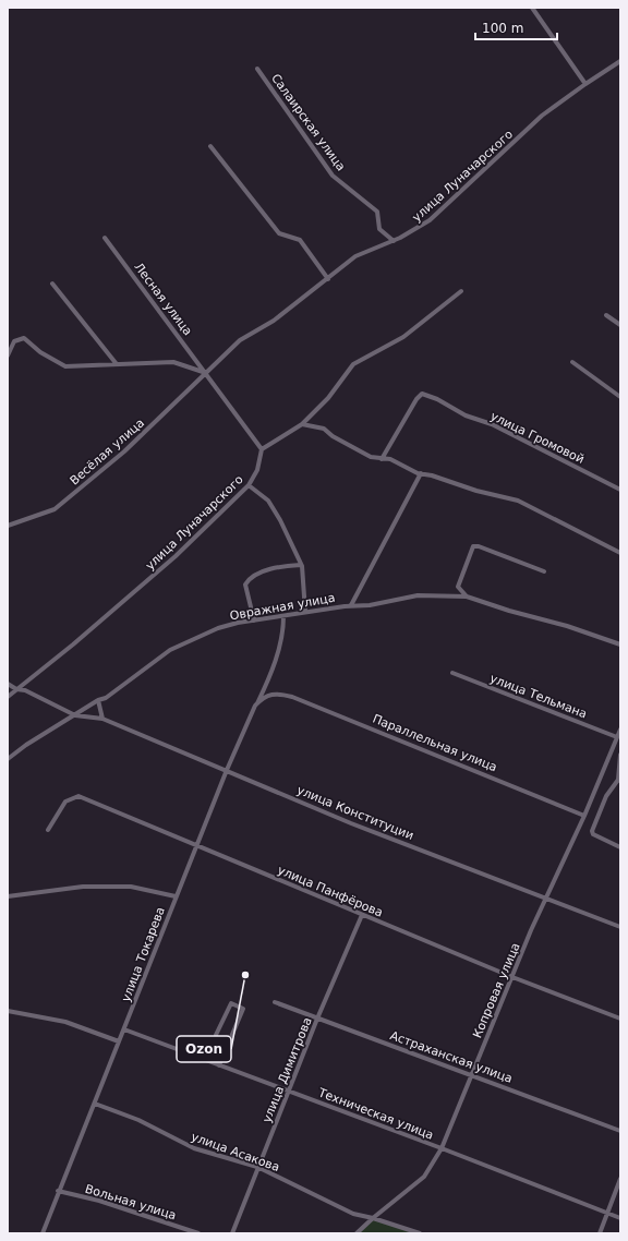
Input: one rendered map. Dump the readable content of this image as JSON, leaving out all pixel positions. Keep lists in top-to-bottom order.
{
  "streets": {
    "street": [
      "Салаирская улица",
      "улица Луначарского",
      "Лесная улица",
      "улица Громовой",
      "Весёлая улица",
      "Овражная улица",
      "улица Тельмана",
      "Параллельная улица",
      "улица Конституции",
      "улица Панфёрова",
      "улица Токарева",
      "Копровая улица",
      "Астраханская улица",
      "улица Димитрова",
      "Техническая улица",
      "улица Асакова",
      "Вольная улица"
    ]
  },
  "crossings": [
    ["Салаирская улица", "улица Луначарского"],
    ["улица Луначарского", "Лесная улица"],
    ["улица Луначарского", "Весёлая улица"],
    ["Лесная улица", "Весёлая улица"],
    ["Овражная улица", "улица Конституции"],
    ["улица Тельмана", "Копровая улица"],
    ["Параллельная улица", "улица Токарева"],
    ["Параллельная улица", "Копровая улица"],
    ["улица Конституции", "улица Токарева"],
    ["улица Конституции", "Копровая улица"],
    ["улица Панфёрова", "улица Токарева"],
    ["улица Панфёрова", "Копровая улица"],
    ["улица Панфёрова", "улица Димитрова"],
    ["улица Токарева", "Техническая улица"],
    ["улица Токарева", "улица Асакова"],
    ["улица Токарева", "Вольная улица"],
    ["Копровая улица", "Астраханская улица"],
    ["Копровая улица", "Техническая улица"],
    ["Копровая улица", "улица Асакова"],
    ["Астраханская улица", "улица Димитрова"],
    ["улица Димитрова", "Техническая улица"],
    ["улица Димитрова", "улица Асакова"]
  ],
  "places": ["Ozon"],
  "scale_bar": "100 m"
}
